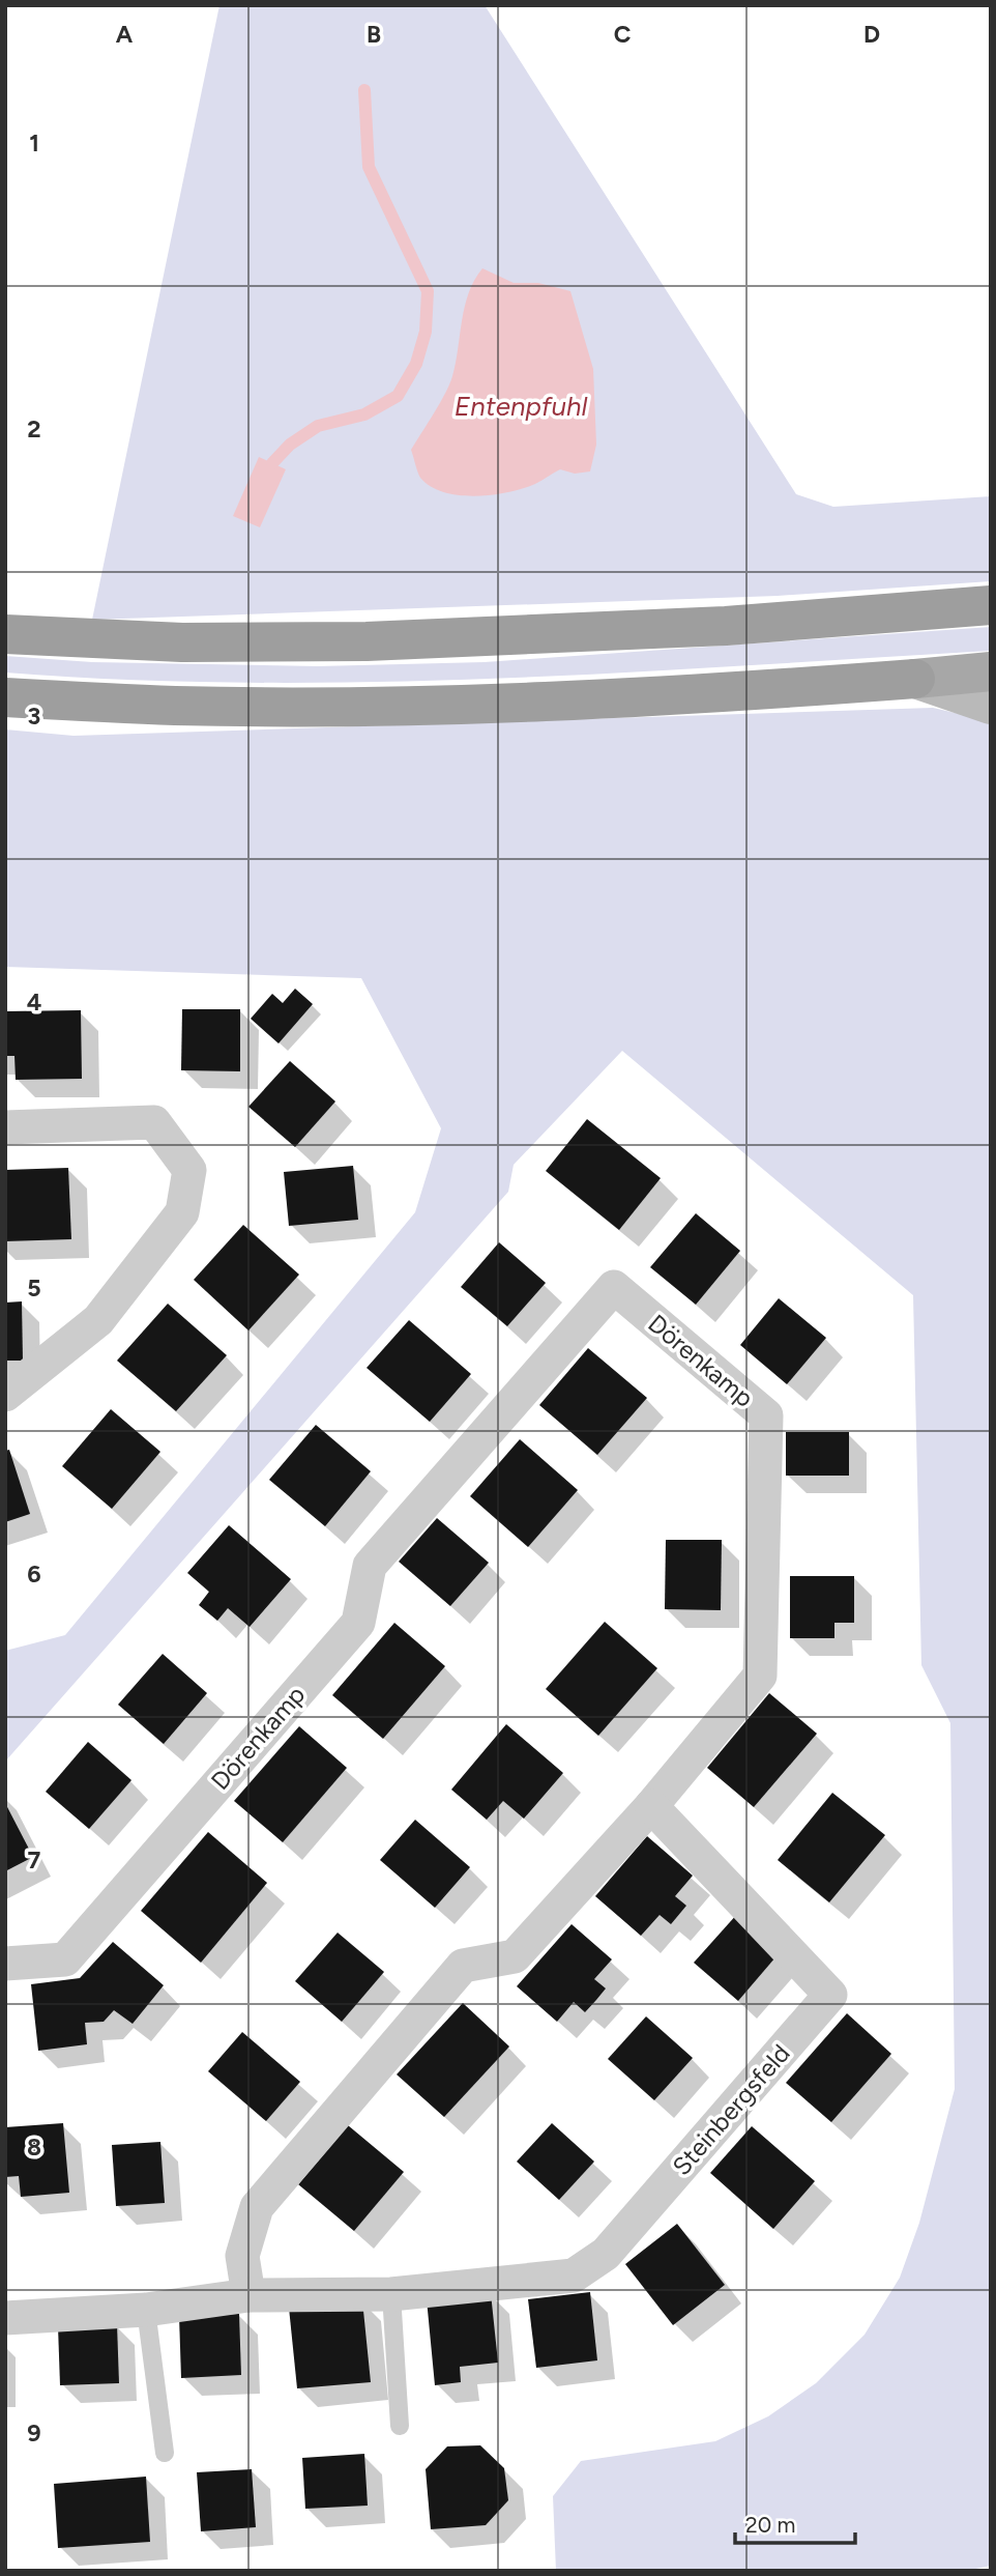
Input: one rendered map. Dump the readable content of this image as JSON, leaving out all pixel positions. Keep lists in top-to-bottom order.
{
  "streets": {
    "street": ["Dörenkamp", "Steinbergsfeld"]
  },
  "crossings": [
    ["Dörenkamp", "Steinbergsfeld"]
  ],
  "water": ["Entenpfuhl"],
  "scale_bar": "20 m",
  "grid": {
    "columns": [
      "A",
      "B",
      "C",
      "D"
    ],
    "rows": [
      "1",
      "2",
      "3",
      "4",
      "5",
      "6",
      "7",
      "8",
      "9"
    ]
  }
}
